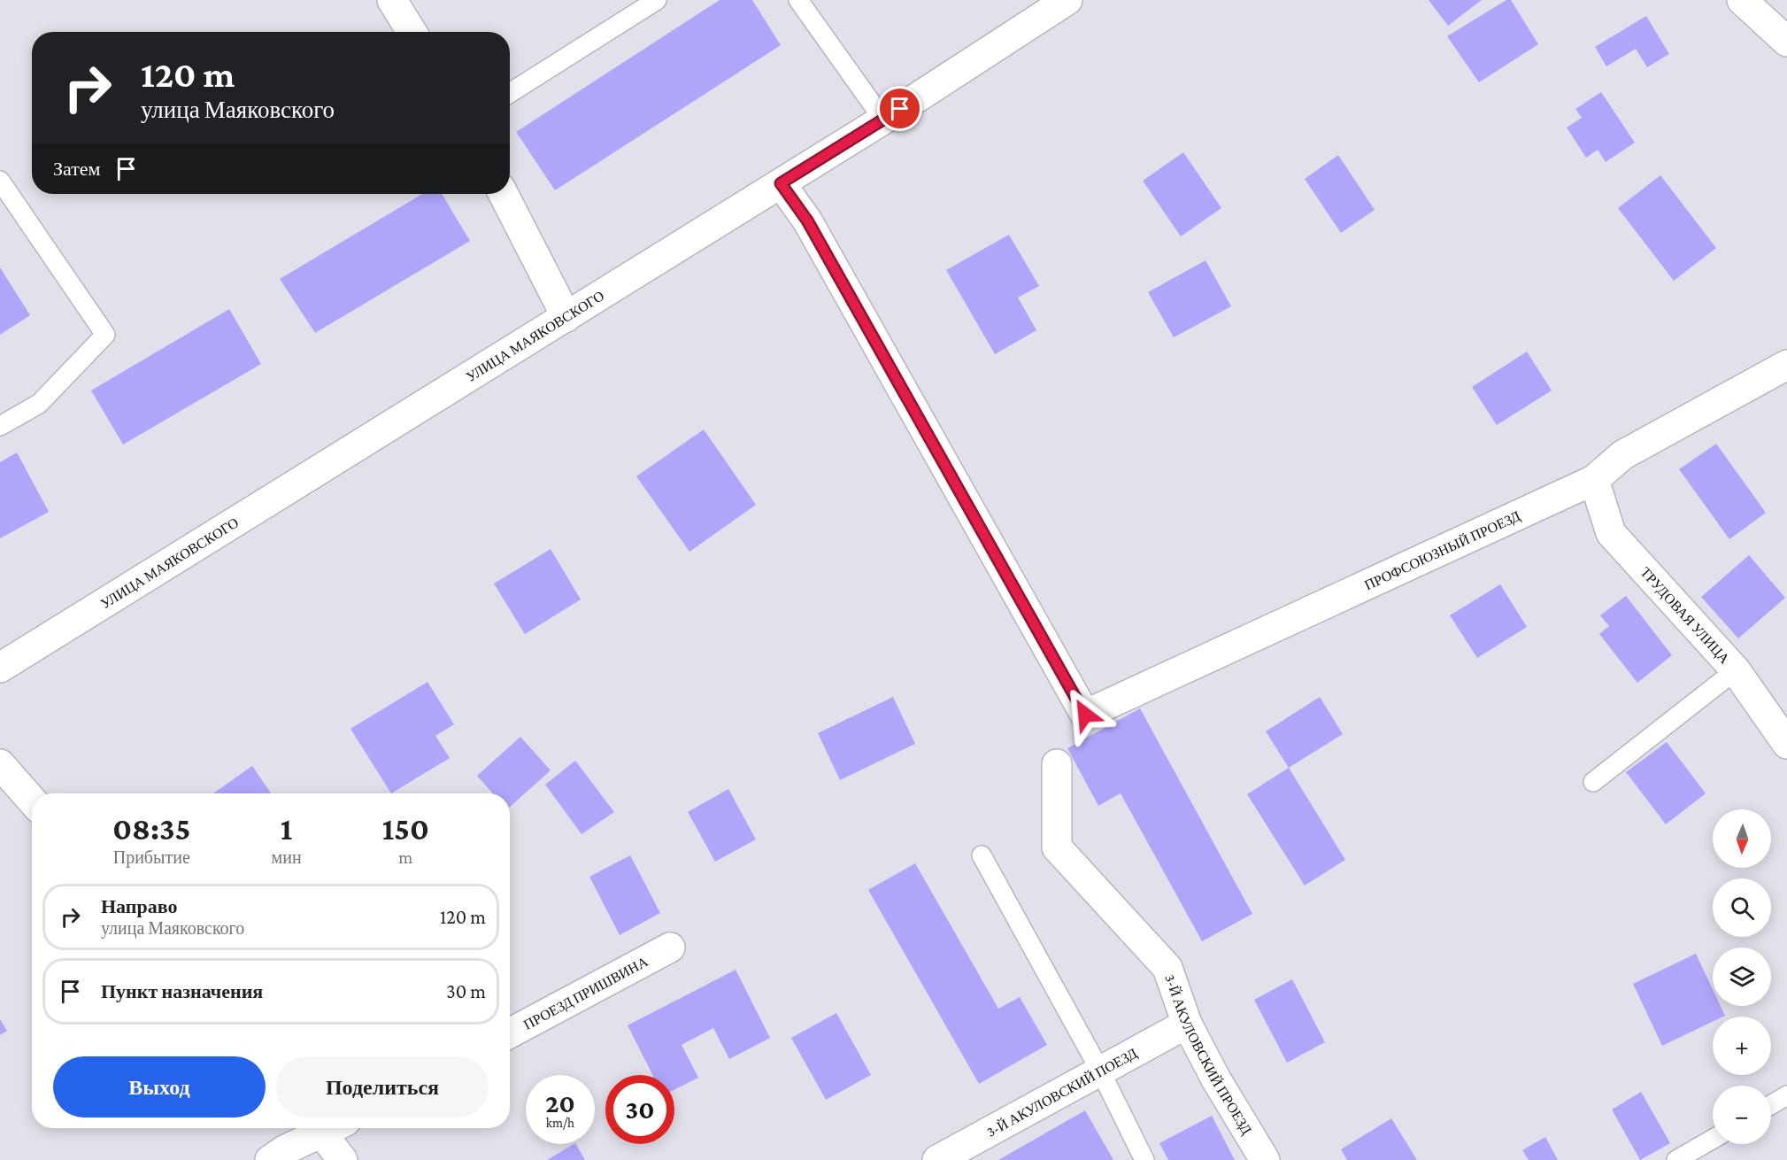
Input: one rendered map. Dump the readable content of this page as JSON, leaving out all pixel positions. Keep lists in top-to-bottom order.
{
  "streets": {
    "street": [
      "УЛИЦА МАЯКОВСКОГО",
      "ПРОФСОЮЗНЫЙ ПРОЕЗД",
      "ТРУДОВАЯ УЛИЦА",
      "ПРОЕЗД ПРИШВИНА",
      "3-Й АКУЛОВСКИЙ ПРОЕЗД",
      "3-Й АКУЛОВСКИЙ ПОЕЗД"
    ]
  },
  "crossings": [
    ["УЛИЦА МАЯКОВСКОГО", "ПРОФСОЮЗНЫЙ ПРОЕЗД"],
    ["ПРОФСОЮЗНЫЙ ПРОЕЗД", "ТРУДОВАЯ УЛИЦА"],
    ["3-Й АКУЛОВСКИЙ ПРОЕЗД", "3-Й АКУЛОВСКИЙ ПОЕЗД"]
  ],
  "north": "bottom",
  "page": {
    "turn": ["120 m", "улица Маяковского"],
    "then": "Затем",
    "eta": [
      "08:35",
      "Прибытие",
      "1",
      "мин",
      "150",
      "m"
    ],
    "map_buttons": ["+", "−"],
    "list": [
      {
        "name": "Направо",
        "note": "улица Маяковского",
        "value": "120 m"
      },
      {
        "name": "Пункт назначения",
        "value": "30 m"
      }
    ],
    "buttons": ["Выход", "Поделиться"],
    "speed": "20 km/h",
    "limit": "30"
  }
}
